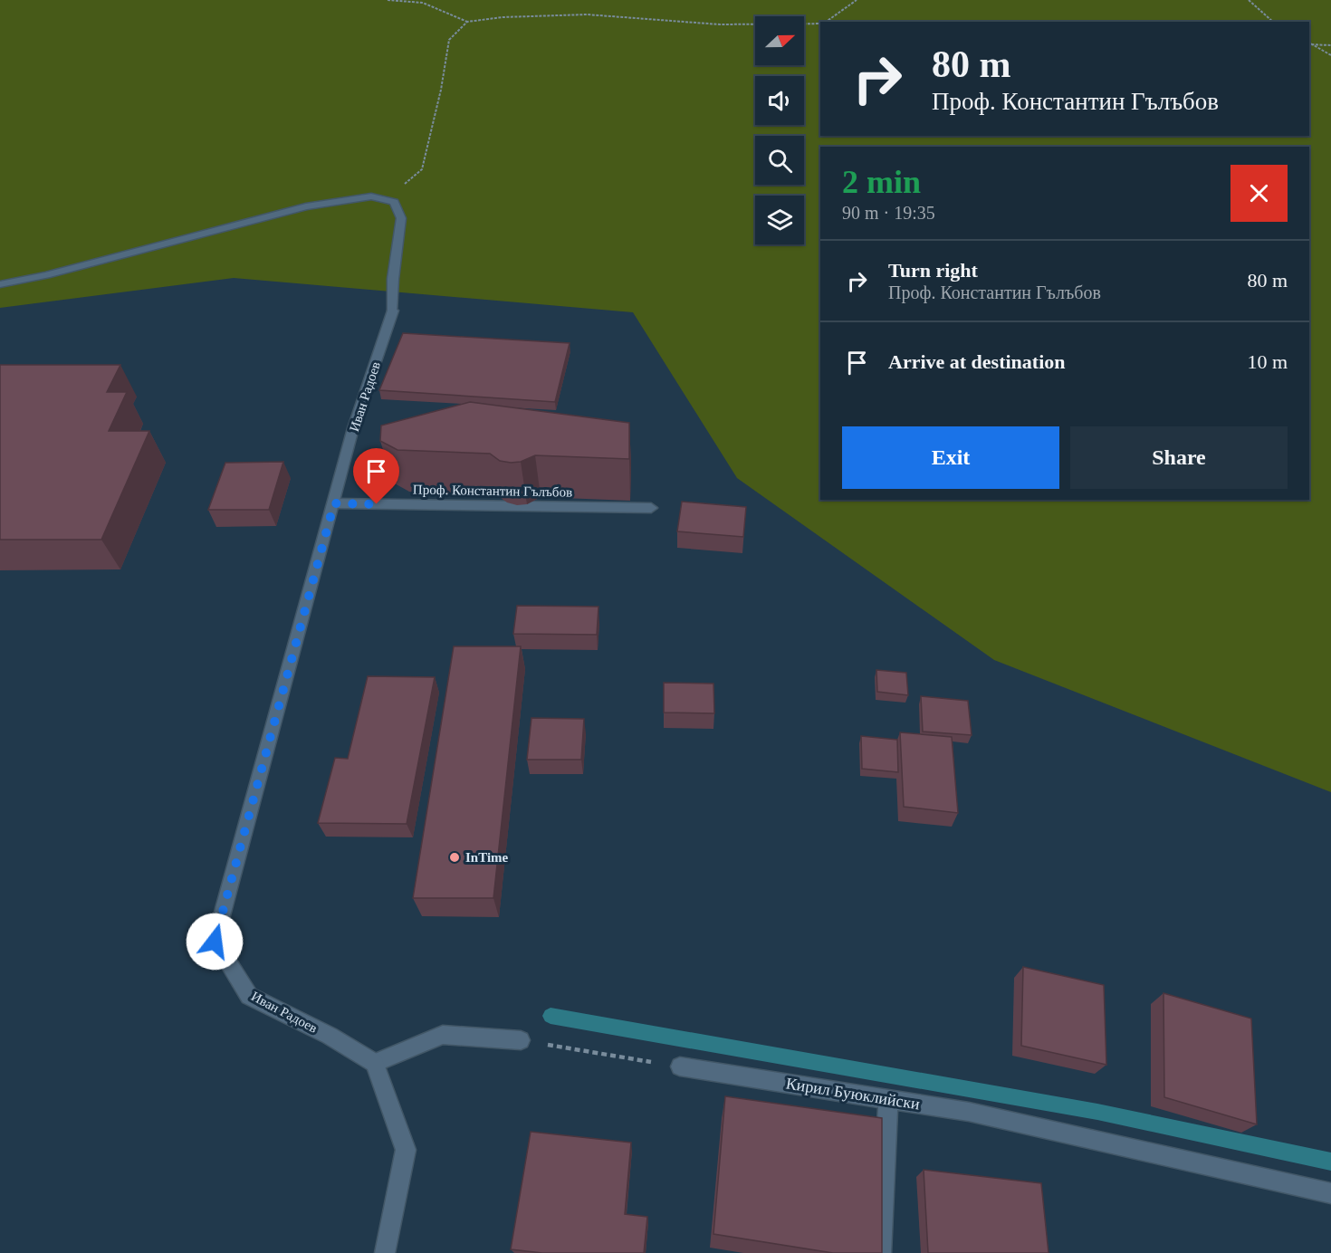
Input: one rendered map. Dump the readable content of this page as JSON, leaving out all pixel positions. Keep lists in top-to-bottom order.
{
  "streets": {
    "street": ["Иван Радоев", "Проф. Константин Гълъбов", "Кирил Буюклийски"]
  },
  "crossings": [
    ["Иван Радоев", "Проф. Константин Гълъбов"]
  ],
  "places": ["InTime"],
  "north": "right",
  "page": {
    "turn": ["80 m", "Проф. Константин Гълъбов"],
    "heading": ["2 min", "90 m · 19:35"],
    "list": [
      {
        "name": "Turn right",
        "note": "Проф. Константин Гълъбов",
        "value": "80 m"
      },
      {
        "name": "Arrive at destination",
        "value": "10 m"
      }
    ],
    "buttons": ["Exit", "Share"]
  }
}
